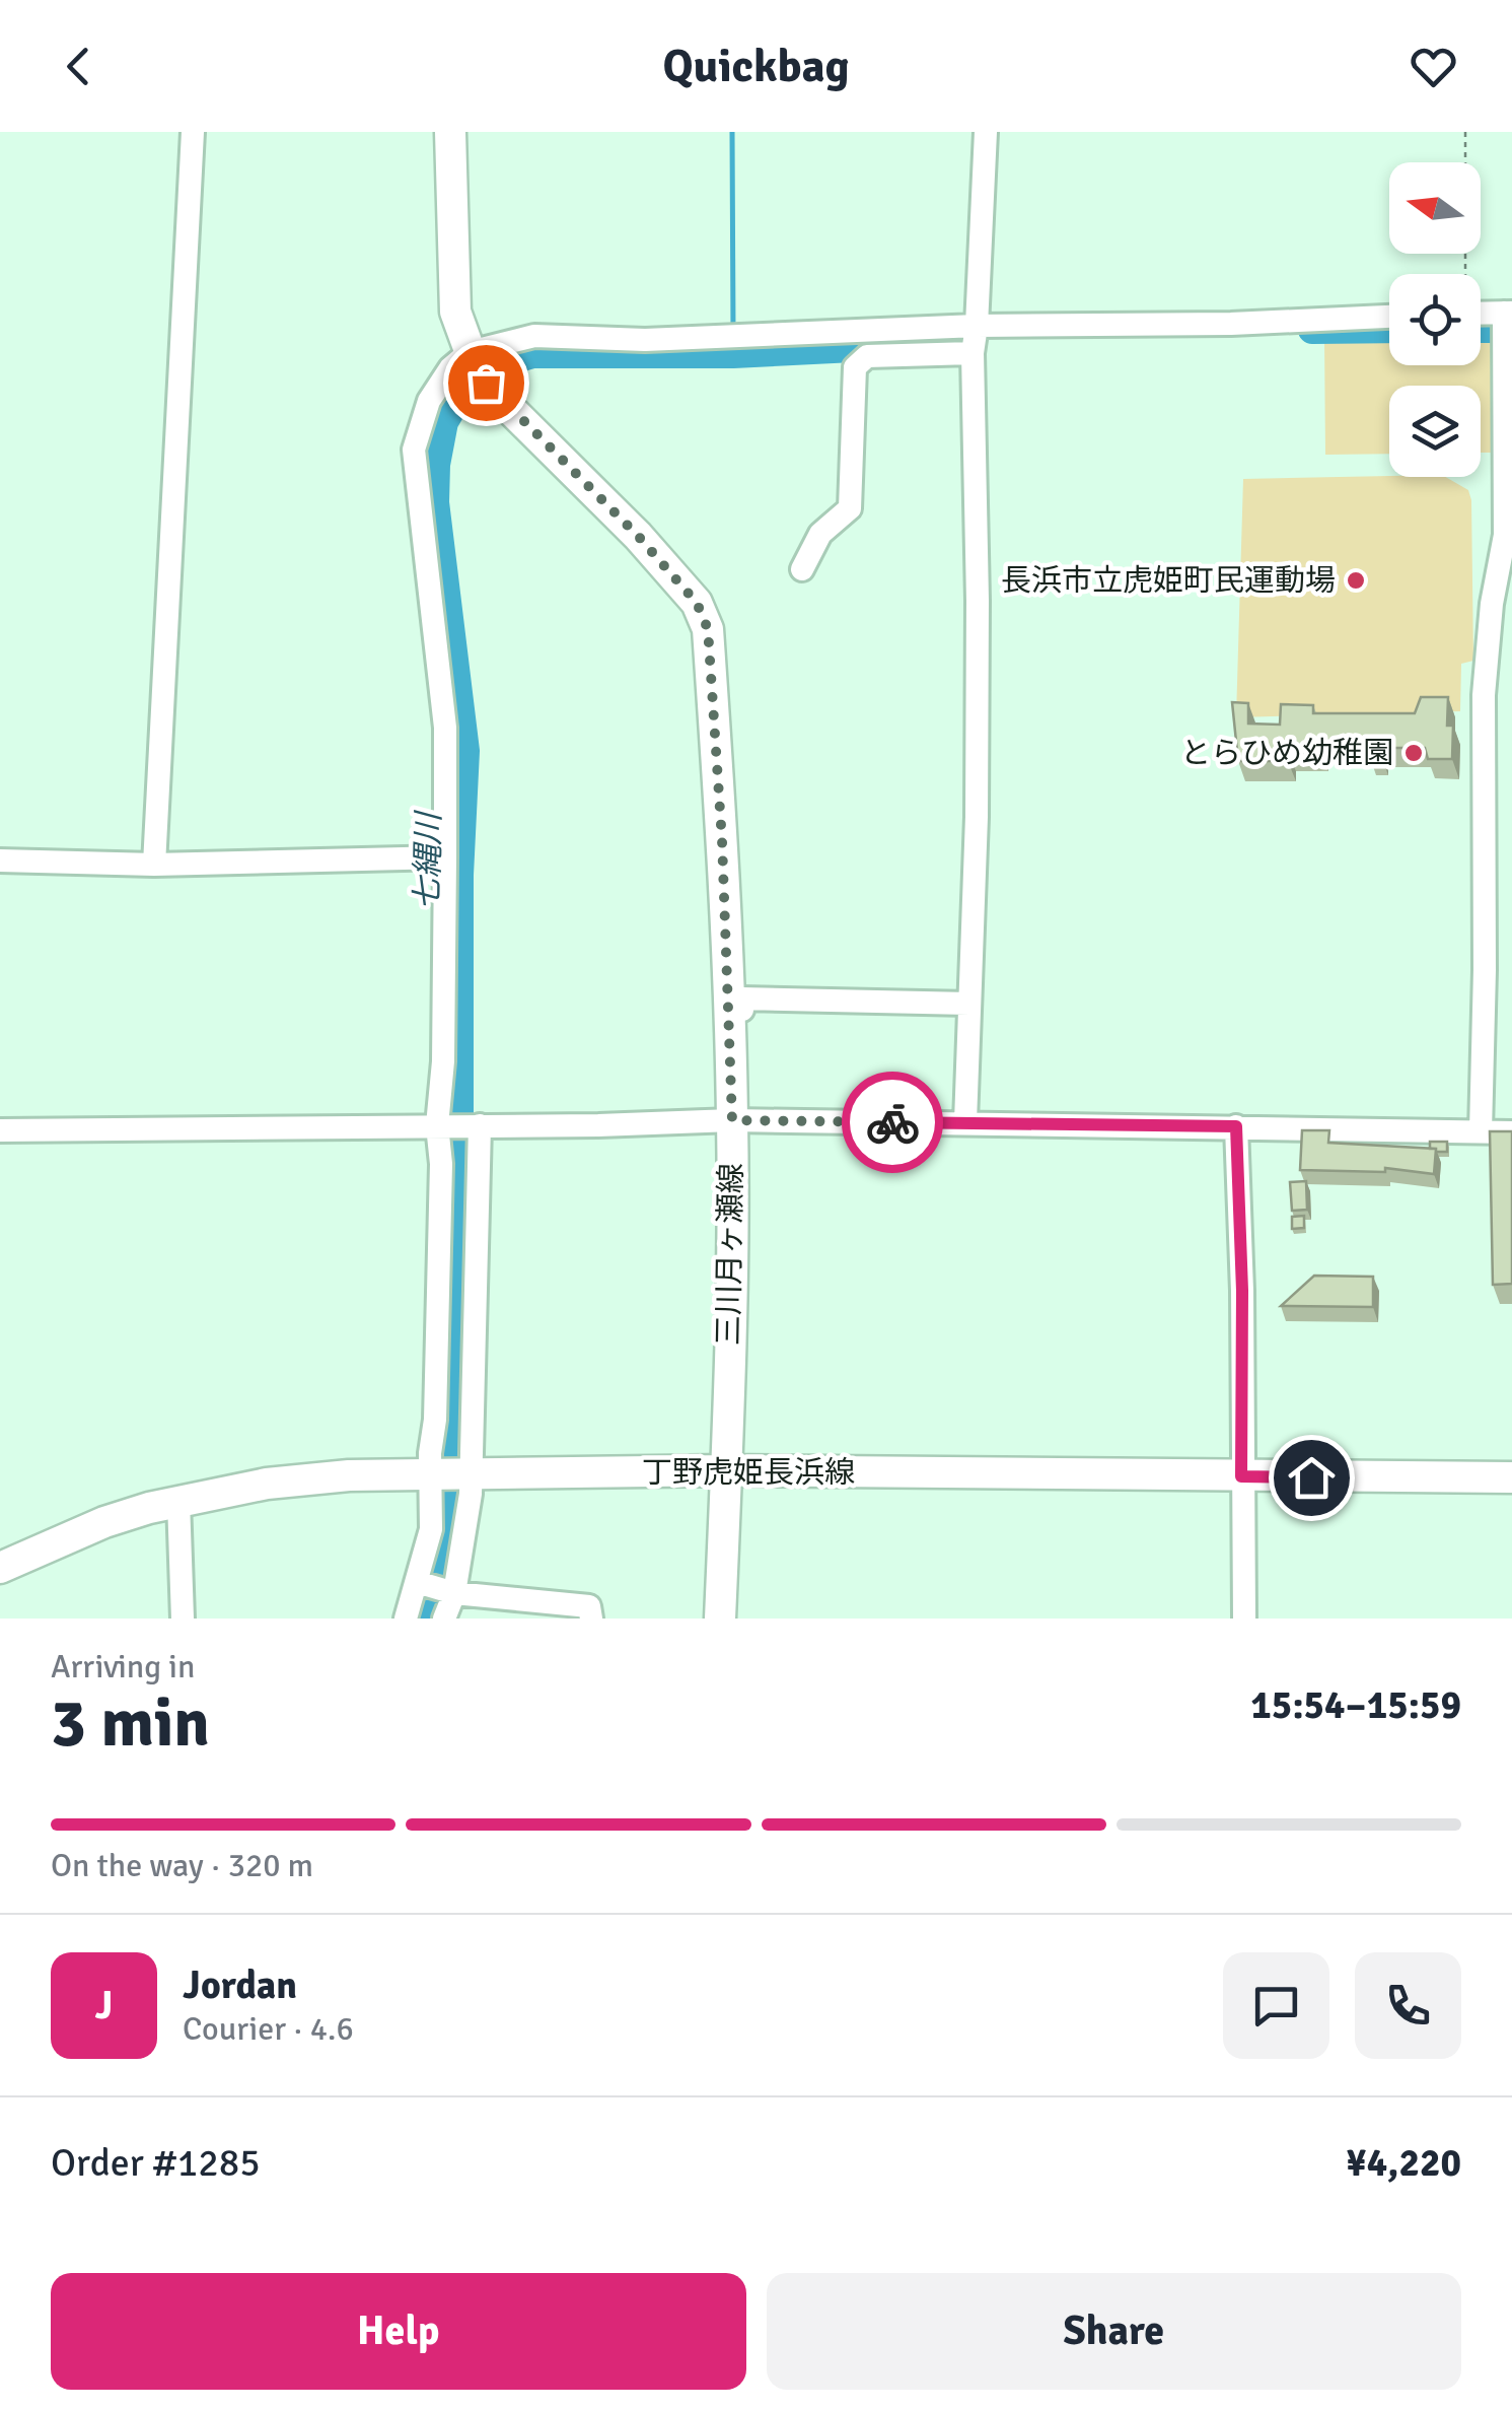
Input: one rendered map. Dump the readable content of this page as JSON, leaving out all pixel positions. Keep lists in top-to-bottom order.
{
  "streets": {
    "main road": ["三川月ヶ瀬線", "丁野虎姫長浜線"]
  },
  "crossings": [
    ["三川月ヶ瀬線", "丁野虎姫長浜線"]
  ],
  "water": ["七縄川"],
  "places": ["長浜市立虎姫町民運動場", "とらひめ幼稚園"],
  "north": "left",
  "page": {
    "header": "Quickbag",
    "heading": ["3 min", "Arriving in", "15:54–15:59"],
    "panel": [
      "Jordan",
      "Courier · 4.6",
      "Order #1285",
      "¥4,220"
    ],
    "bar": "On the way · 320 m",
    "round": "J",
    "buttons": ["Help", "Share"]
  }
}
